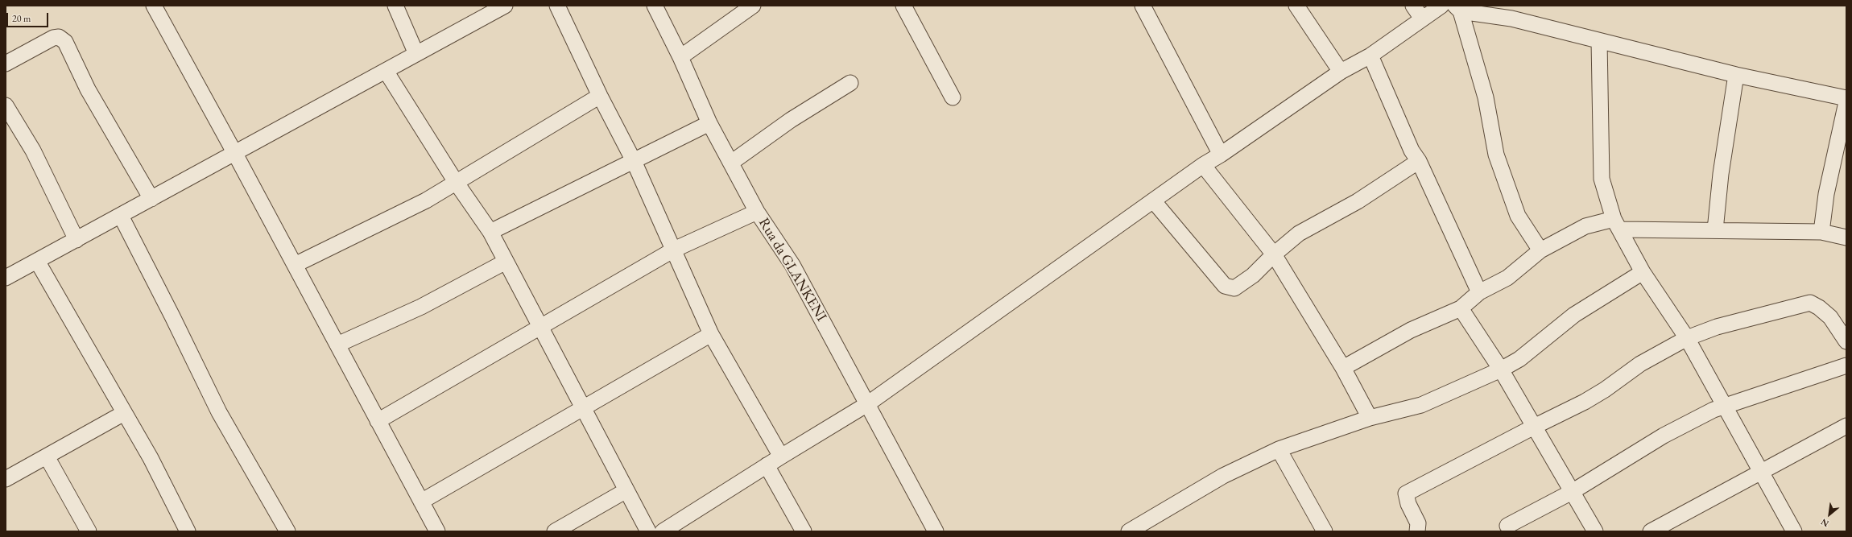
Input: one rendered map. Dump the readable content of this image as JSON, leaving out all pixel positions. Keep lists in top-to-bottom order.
{
  "streets": {
    "street": ["Rua da GLANKENI"]
  },
  "scale_bar": "20 m",
  "north": "bottom left"
}
